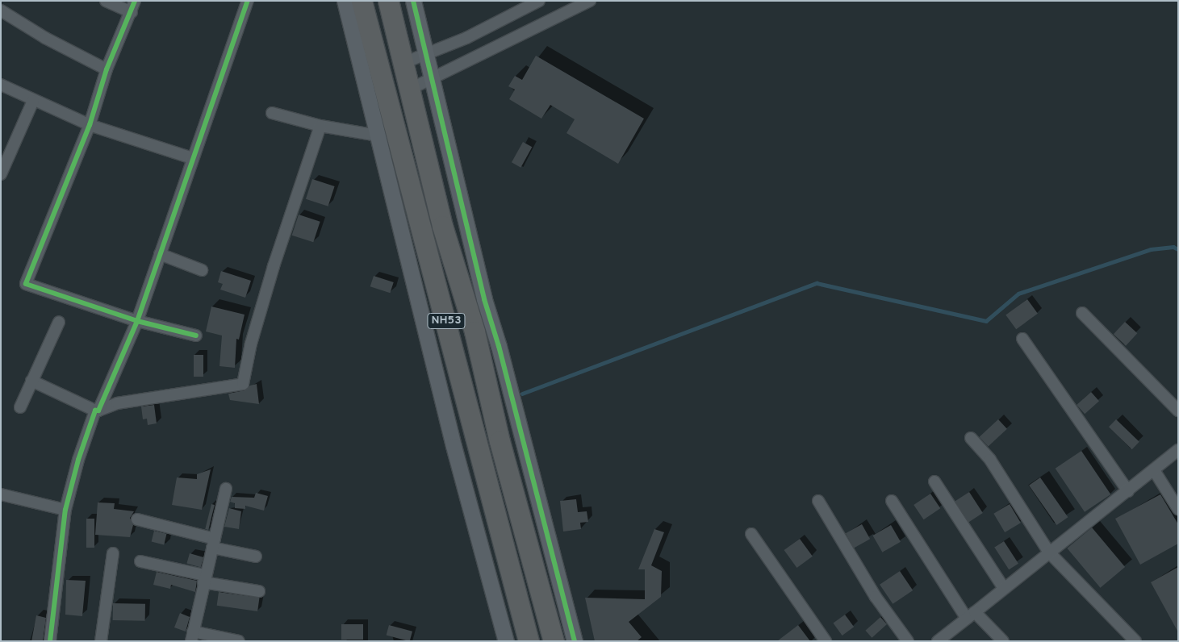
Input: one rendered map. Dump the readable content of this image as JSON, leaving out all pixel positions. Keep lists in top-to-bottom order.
{
  "streets": {
    "highway": ["NH53"]
  }
}
